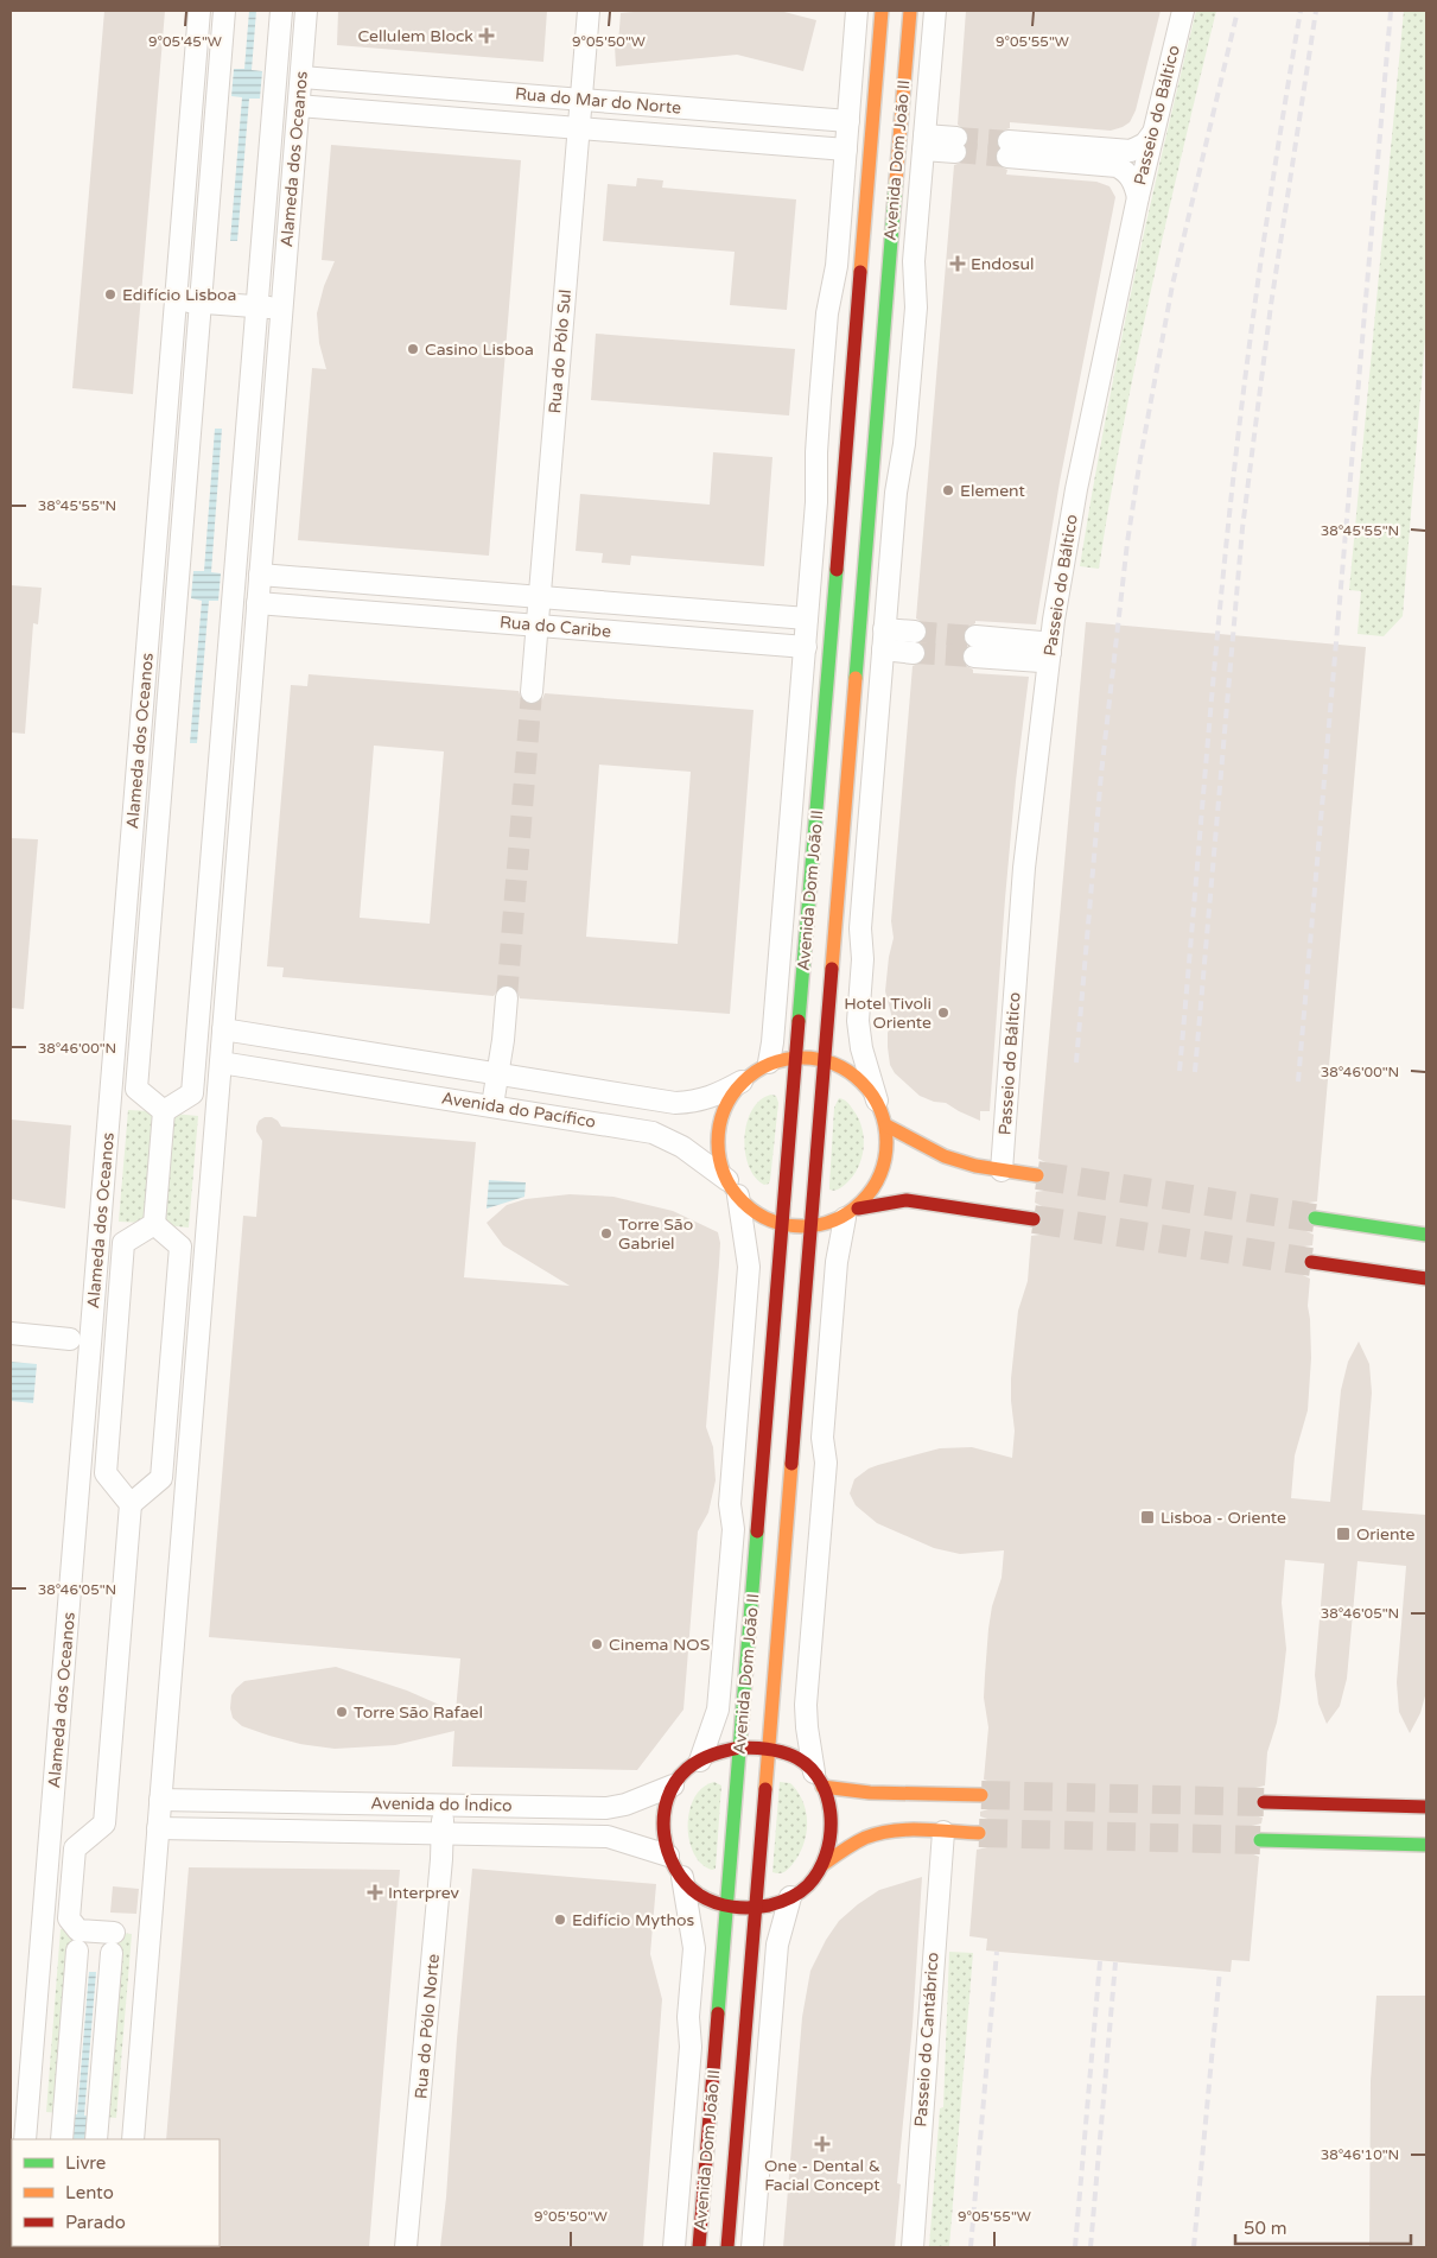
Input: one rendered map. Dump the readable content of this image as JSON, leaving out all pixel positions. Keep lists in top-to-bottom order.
{
  "streets": {
    "main road": ["Avenida Dom João II"],
    "street": [
      "Rua do Mar do Norte",
      "Passeio do Báltico",
      "Alameda dos Oceanos",
      "Rua do Pólo Sul",
      "Rua do Caribe",
      "Avenida do Pacífico",
      "Avenida do Índico",
      "Rua do Pólo Norte",
      "Passeio do Cantábrico"
    ]
  },
  "crossings": [
    ["Rua do Mar do Norte", "Alameda dos Oceanos"],
    ["Rua do Mar do Norte", "Avenida Dom João II"],
    ["Rua do Mar do Norte", "Rua do Pólo Sul"],
    ["Alameda dos Oceanos", "Rua do Caribe"],
    ["Alameda dos Oceanos", "Avenida do Pacífico"],
    ["Alameda dos Oceanos", "Avenida do Índico"],
    ["Avenida Dom João II", "Rua do Caribe"],
    ["Avenida Dom João II", "Avenida do Pacífico"],
    ["Rua do Pólo Sul", "Rua do Caribe"],
    ["Avenida do Índico", "Rua do Pólo Norte"]
  ],
  "places": {
    "health": [
      "Cellulem Block",
      "Endosul",
      "Interprev",
      "One - Dental & Facial Concept"
    ],
    "other": [
      "Edifício Lisboa",
      "Casino Lisboa",
      "Element",
      "Hotel Tivoli Oriente",
      "Torre São Gabriel",
      "Cinema NOS",
      "Torre São Rafael",
      "Edifício Mythos"
    ],
    "transit": ["Lisboa - Oriente", "Oriente"]
  },
  "legend": ["Livre", "Lento", "Parado"],
  "scale_bar": "50 m",
  "coordinates": [
    "9°05'45\"W",
    "9°05'50\"W",
    "9°05'55\"W",
    "38°45'55\"N",
    "38°46'00\"N",
    "38°46'05\"N",
    "38°46'10\"N"
  ]
}
